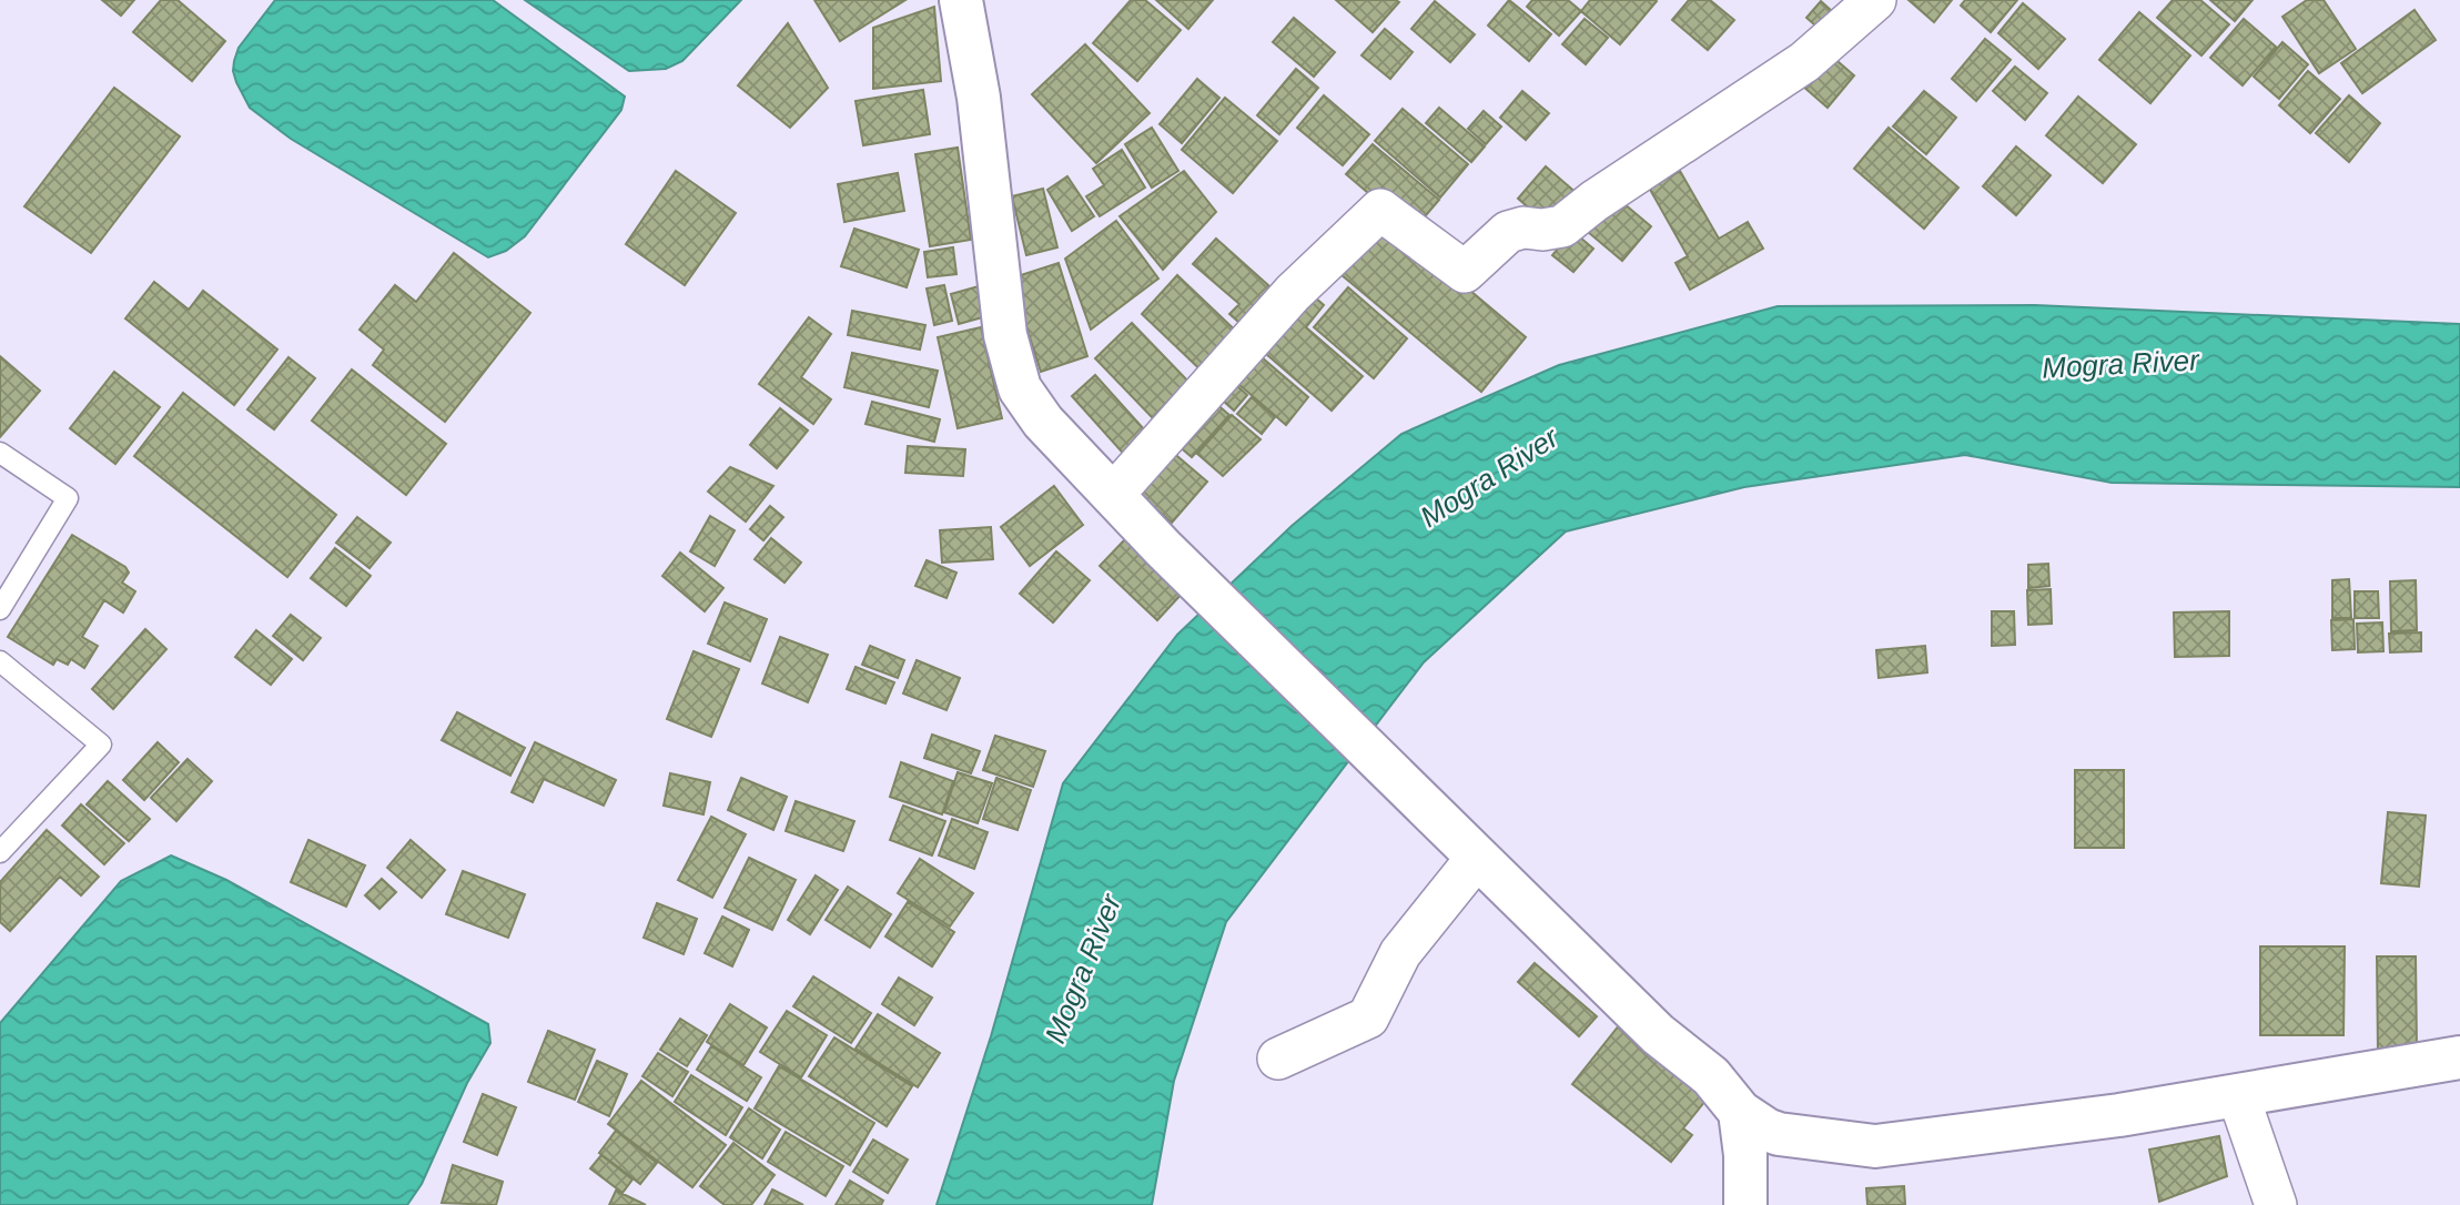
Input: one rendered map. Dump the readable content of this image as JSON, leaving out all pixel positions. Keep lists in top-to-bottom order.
{
  "water": ["Mogra River"]
}
